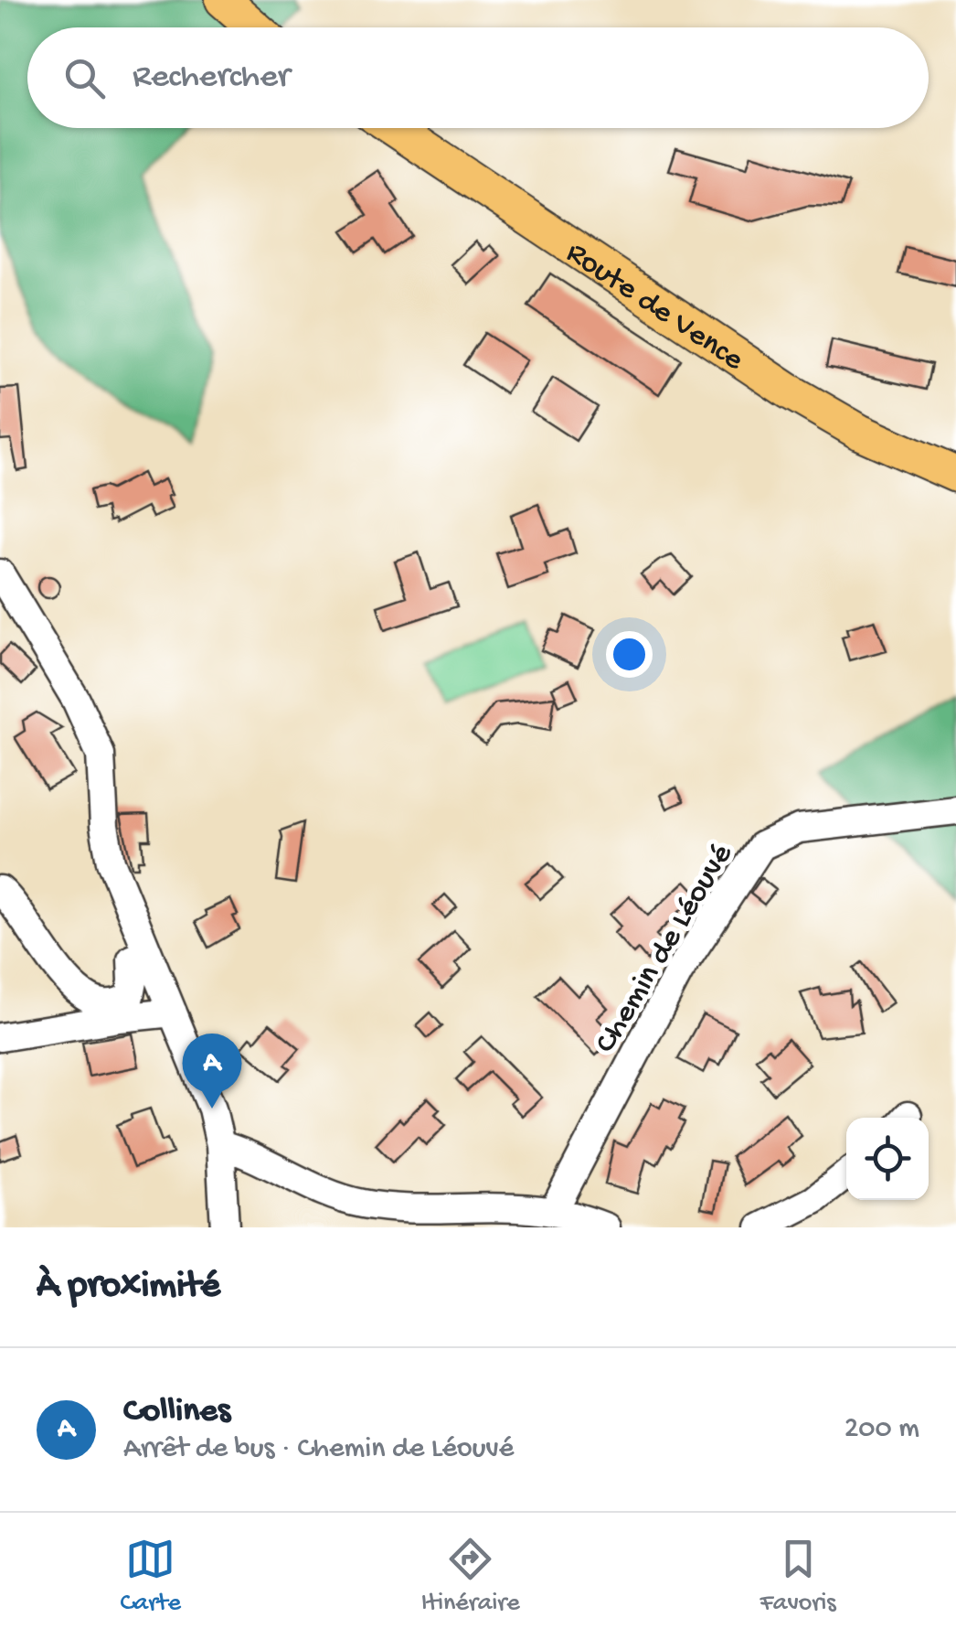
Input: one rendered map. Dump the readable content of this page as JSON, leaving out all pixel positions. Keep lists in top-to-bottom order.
{
  "streets": {
    "main road": ["Route de Vence"],
    "street": ["Chemin de Léouvé"]
  },
  "page": {
    "search": "Rechercher",
    "pins": "A",
    "heading": "À proximité",
    "list": [
      {
        "mark": "A",
        "name": "Collines",
        "note": "Arrêt de bus · Chemin de Léouvé",
        "value": "200 m"
      }
    ],
    "nav": ["Carte", "Itinéraire", "Favoris"]
  }
}
